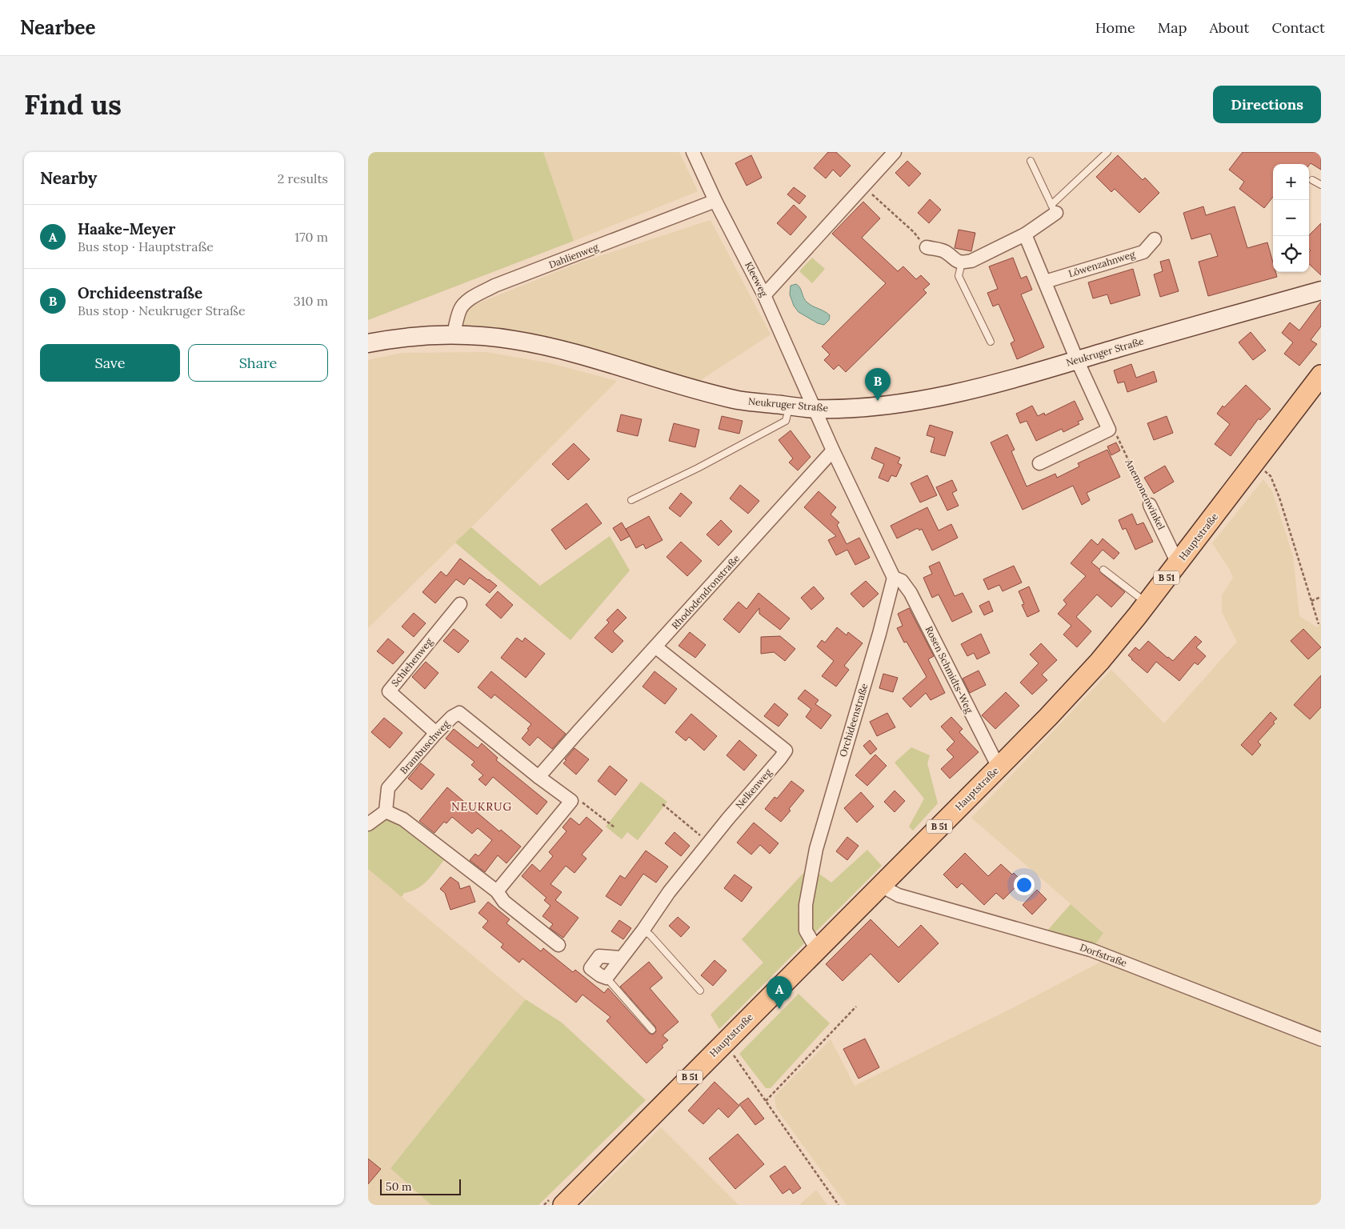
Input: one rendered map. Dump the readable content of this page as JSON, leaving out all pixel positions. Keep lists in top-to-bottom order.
{
  "streets": {
    "main road": ["Hauptstraße", "B 51"],
    "street": [
      "Dahlienweg",
      "Löwenzahnweg",
      "Kleeweg",
      "Neukruger Straße",
      "Anemonenwinkel",
      "Rhododendronstraße",
      "Schlehenweg",
      "Rosen Schmidts-Weg",
      "Orchideenstraße",
      "Brambuschweg",
      "Nelkenweg",
      "Dorfstraße"
    ]
  },
  "crossings": [
    ["Dahlienweg", "Kleeweg"],
    ["Dahlienweg", "Neukruger Straße"],
    ["Kleeweg", "Neukruger Straße"],
    ["Anemonenwinkel", "Hauptstraße"],
    ["Hauptstraße", "Rosen Schmidts-Weg"],
    ["Hauptstraße", "Orchideenstraße"],
    ["Hauptstraße", "Dorfstraße"],
    ["Rhododendronstraße", "Brambuschweg"],
    ["Rhododendronstraße", "Nelkenweg"],
    ["Schlehenweg", "Brambuschweg"],
    ["Rosen Schmidts-Weg", "Orchideenstraße"]
  ],
  "districts": ["NEUKRUG"],
  "scale_bar": "50 m",
  "page": {
    "header": "Nearbee",
    "nav": [
      "Home",
      "Map",
      "About",
      "Contact"
    ],
    "buttons": [
      "Directions",
      ["Save", "Share"]
    ],
    "title": "Find us",
    "heading": ["Nearby", "2 results"],
    "map_buttons": ["+", "−"],
    "list": [
      {
        "mark": "A",
        "name": "Haake-Meyer",
        "note": "Bus stop · Hauptstraße",
        "value": "170 m"
      },
      {
        "mark": "B",
        "name": "Orchideenstraße",
        "note": "Bus stop · Neukruger Straße",
        "value": "310 m"
      }
    ],
    "pins": ["B", "A"],
    "scale": "50 m"
  }
}
